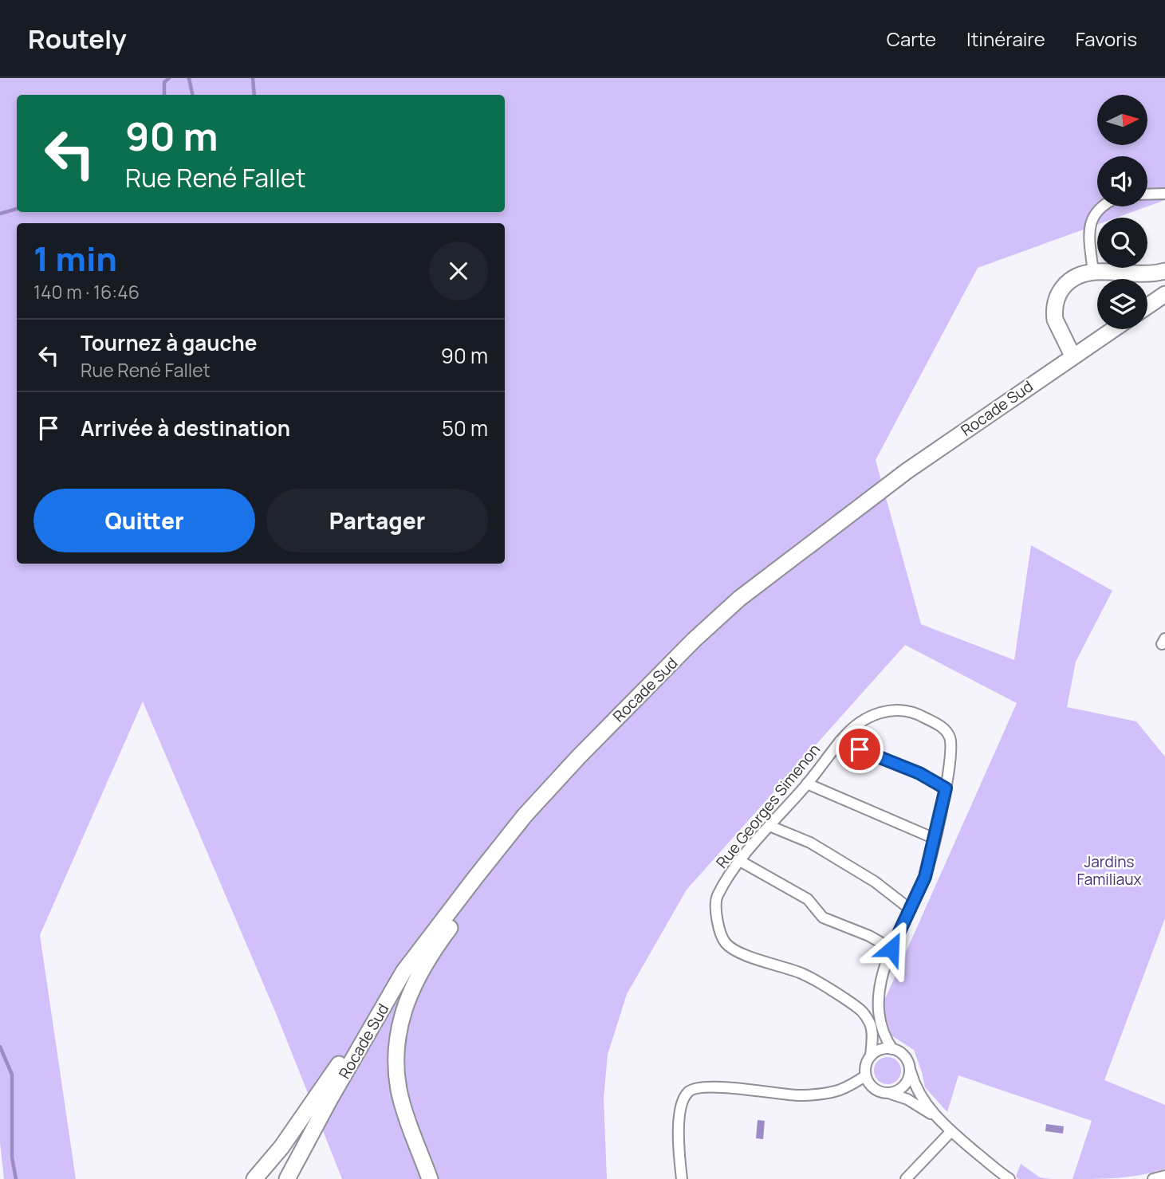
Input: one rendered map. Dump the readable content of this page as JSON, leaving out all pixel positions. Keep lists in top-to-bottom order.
{
  "streets": {
    "main road": ["Rocade Sud"],
    "street": ["Rue Georges Simenon"]
  },
  "parks": ["Jardins Familiaux"],
  "north": "right",
  "page": {
    "header": "Routely",
    "nav": ["Carte", "Itinéraire", "Favoris"],
    "turn": ["90 m", "Rue René Fallet"],
    "heading": ["1 min", "140 m · 16:46"],
    "list": [
      {
        "name": "Tournez à gauche",
        "note": "Rue René Fallet",
        "value": "90 m"
      },
      {
        "name": "Arrivée à destination",
        "value": "50 m"
      }
    ],
    "buttons": ["Quitter", "Partager"]
  }
}
